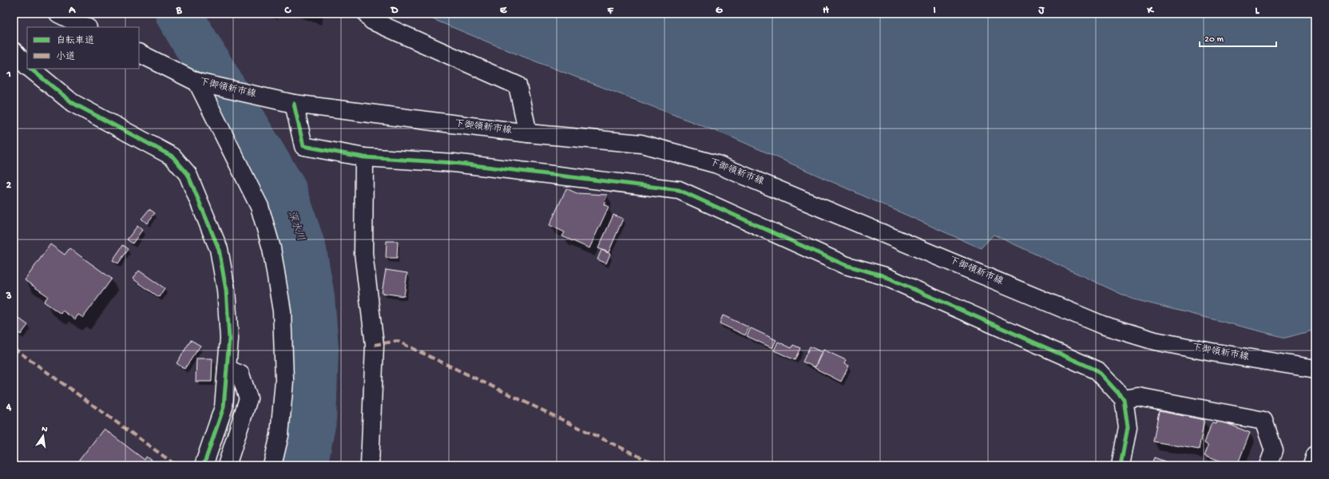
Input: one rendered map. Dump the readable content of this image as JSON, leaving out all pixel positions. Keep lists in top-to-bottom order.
{
  "streets": {
    "street": ["下御領新市線"]
  },
  "water": ["深水川"],
  "legend": ["自転車道", "小道"],
  "scale_bar": "20 m",
  "north": "top",
  "grid": {
    "columns": [
      "A",
      "B",
      "C",
      "D",
      "E",
      "F",
      "G",
      "H",
      "I",
      "J",
      "K",
      "L"
    ],
    "rows": [
      "1",
      "2",
      "3",
      "4"
    ]
  }
}
